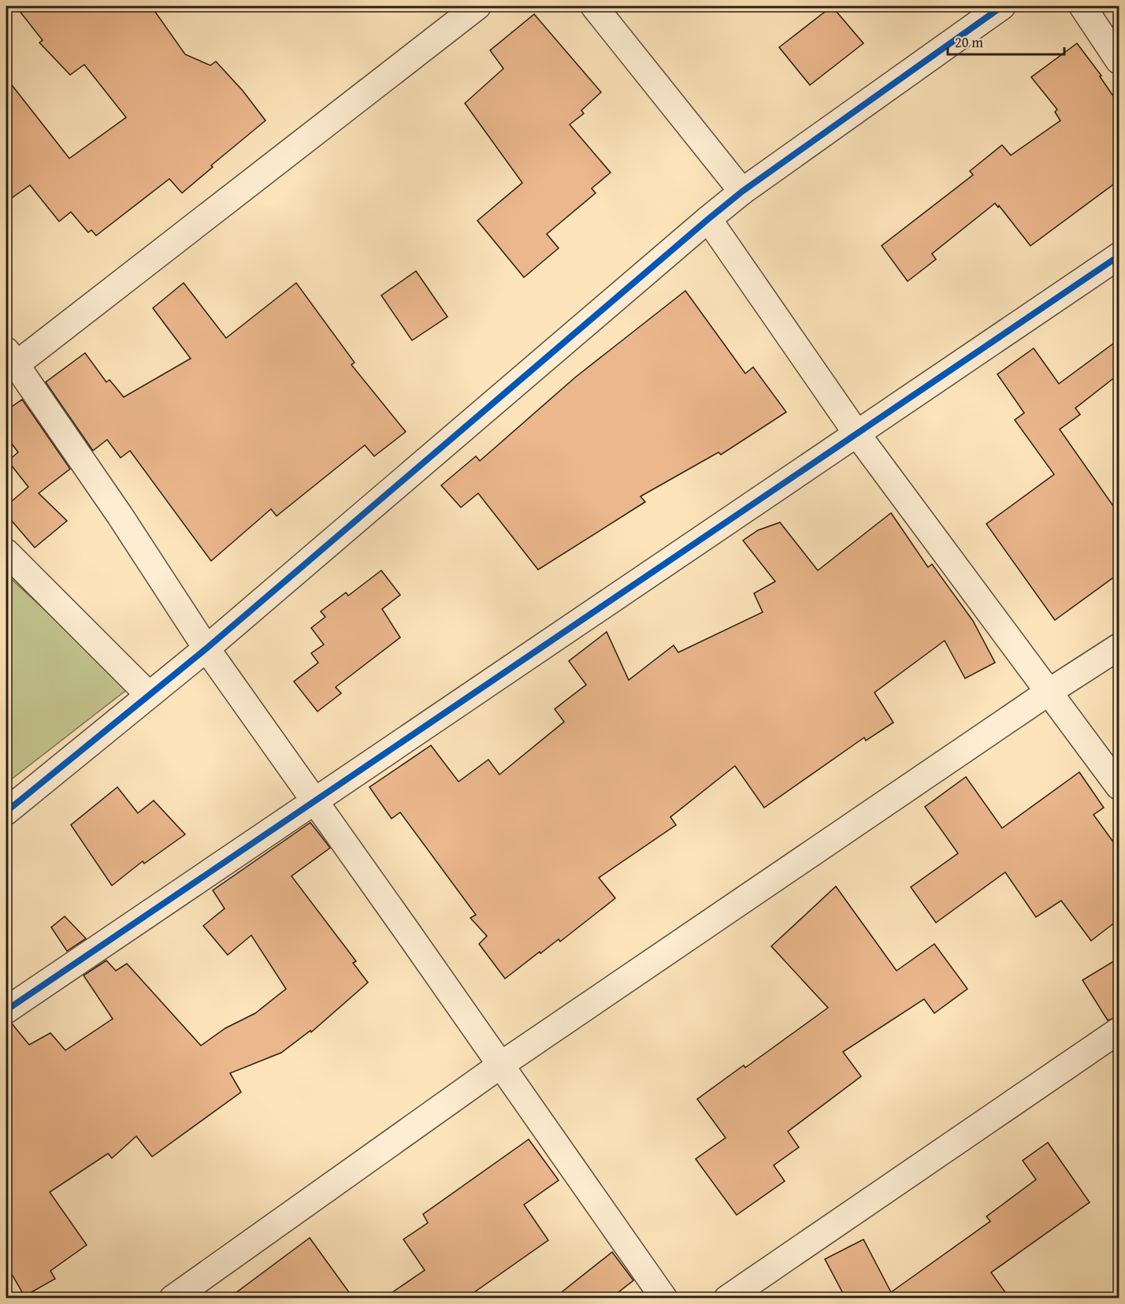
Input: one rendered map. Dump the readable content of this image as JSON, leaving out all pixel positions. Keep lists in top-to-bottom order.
{
  "scale_bar": "20 m"
}
